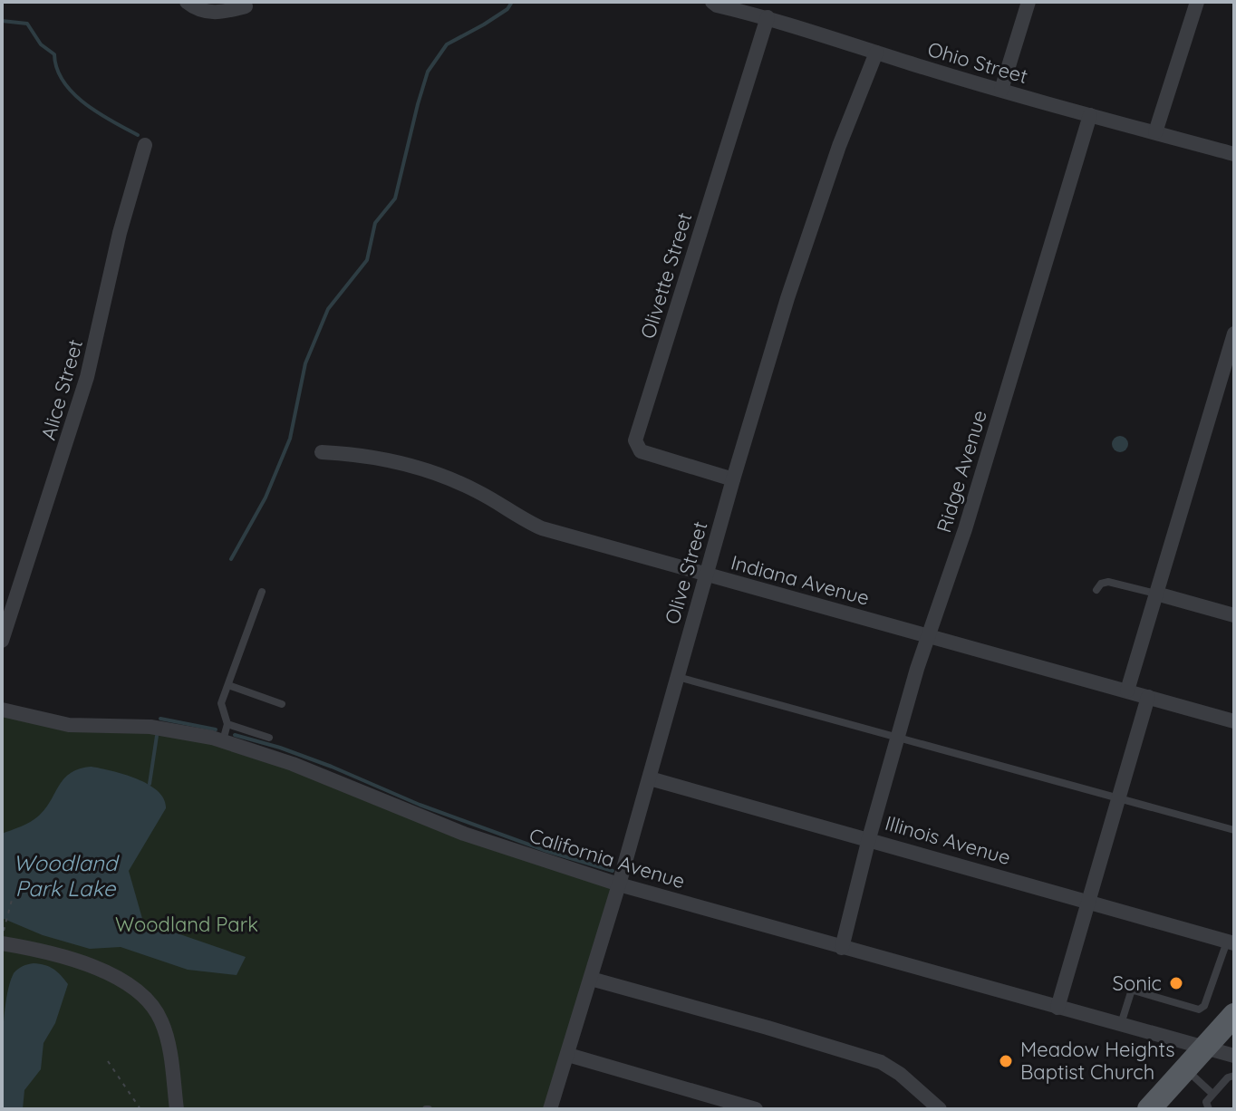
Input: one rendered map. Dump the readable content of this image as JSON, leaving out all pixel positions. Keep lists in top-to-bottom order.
{
  "streets": {
    "street": [
      "Ohio Street",
      "Olivette Street",
      "Alice Street",
      "Ridge Avenue",
      "Olive Street",
      "Indiana Avenue",
      "Illinois Avenue",
      "California Avenue"
    ]
  },
  "crossings": [
    ["Ohio Street", "Olivette Street"],
    ["Ohio Street", "Ridge Avenue"],
    ["Ohio Street", "Olive Street"],
    ["Olivette Street", "Olive Street"],
    ["Ridge Avenue", "Indiana Avenue"],
    ["Ridge Avenue", "Illinois Avenue"],
    ["Ridge Avenue", "California Avenue"],
    ["Olive Street", "Indiana Avenue"],
    ["Olive Street", "Illinois Avenue"],
    ["Olive Street", "California Avenue"]
  ],
  "water": ["Woodland Park Lake"],
  "parks": ["Woodland Park"],
  "places": ["Sonic", "Meadow Heights Baptist Church"]
}
